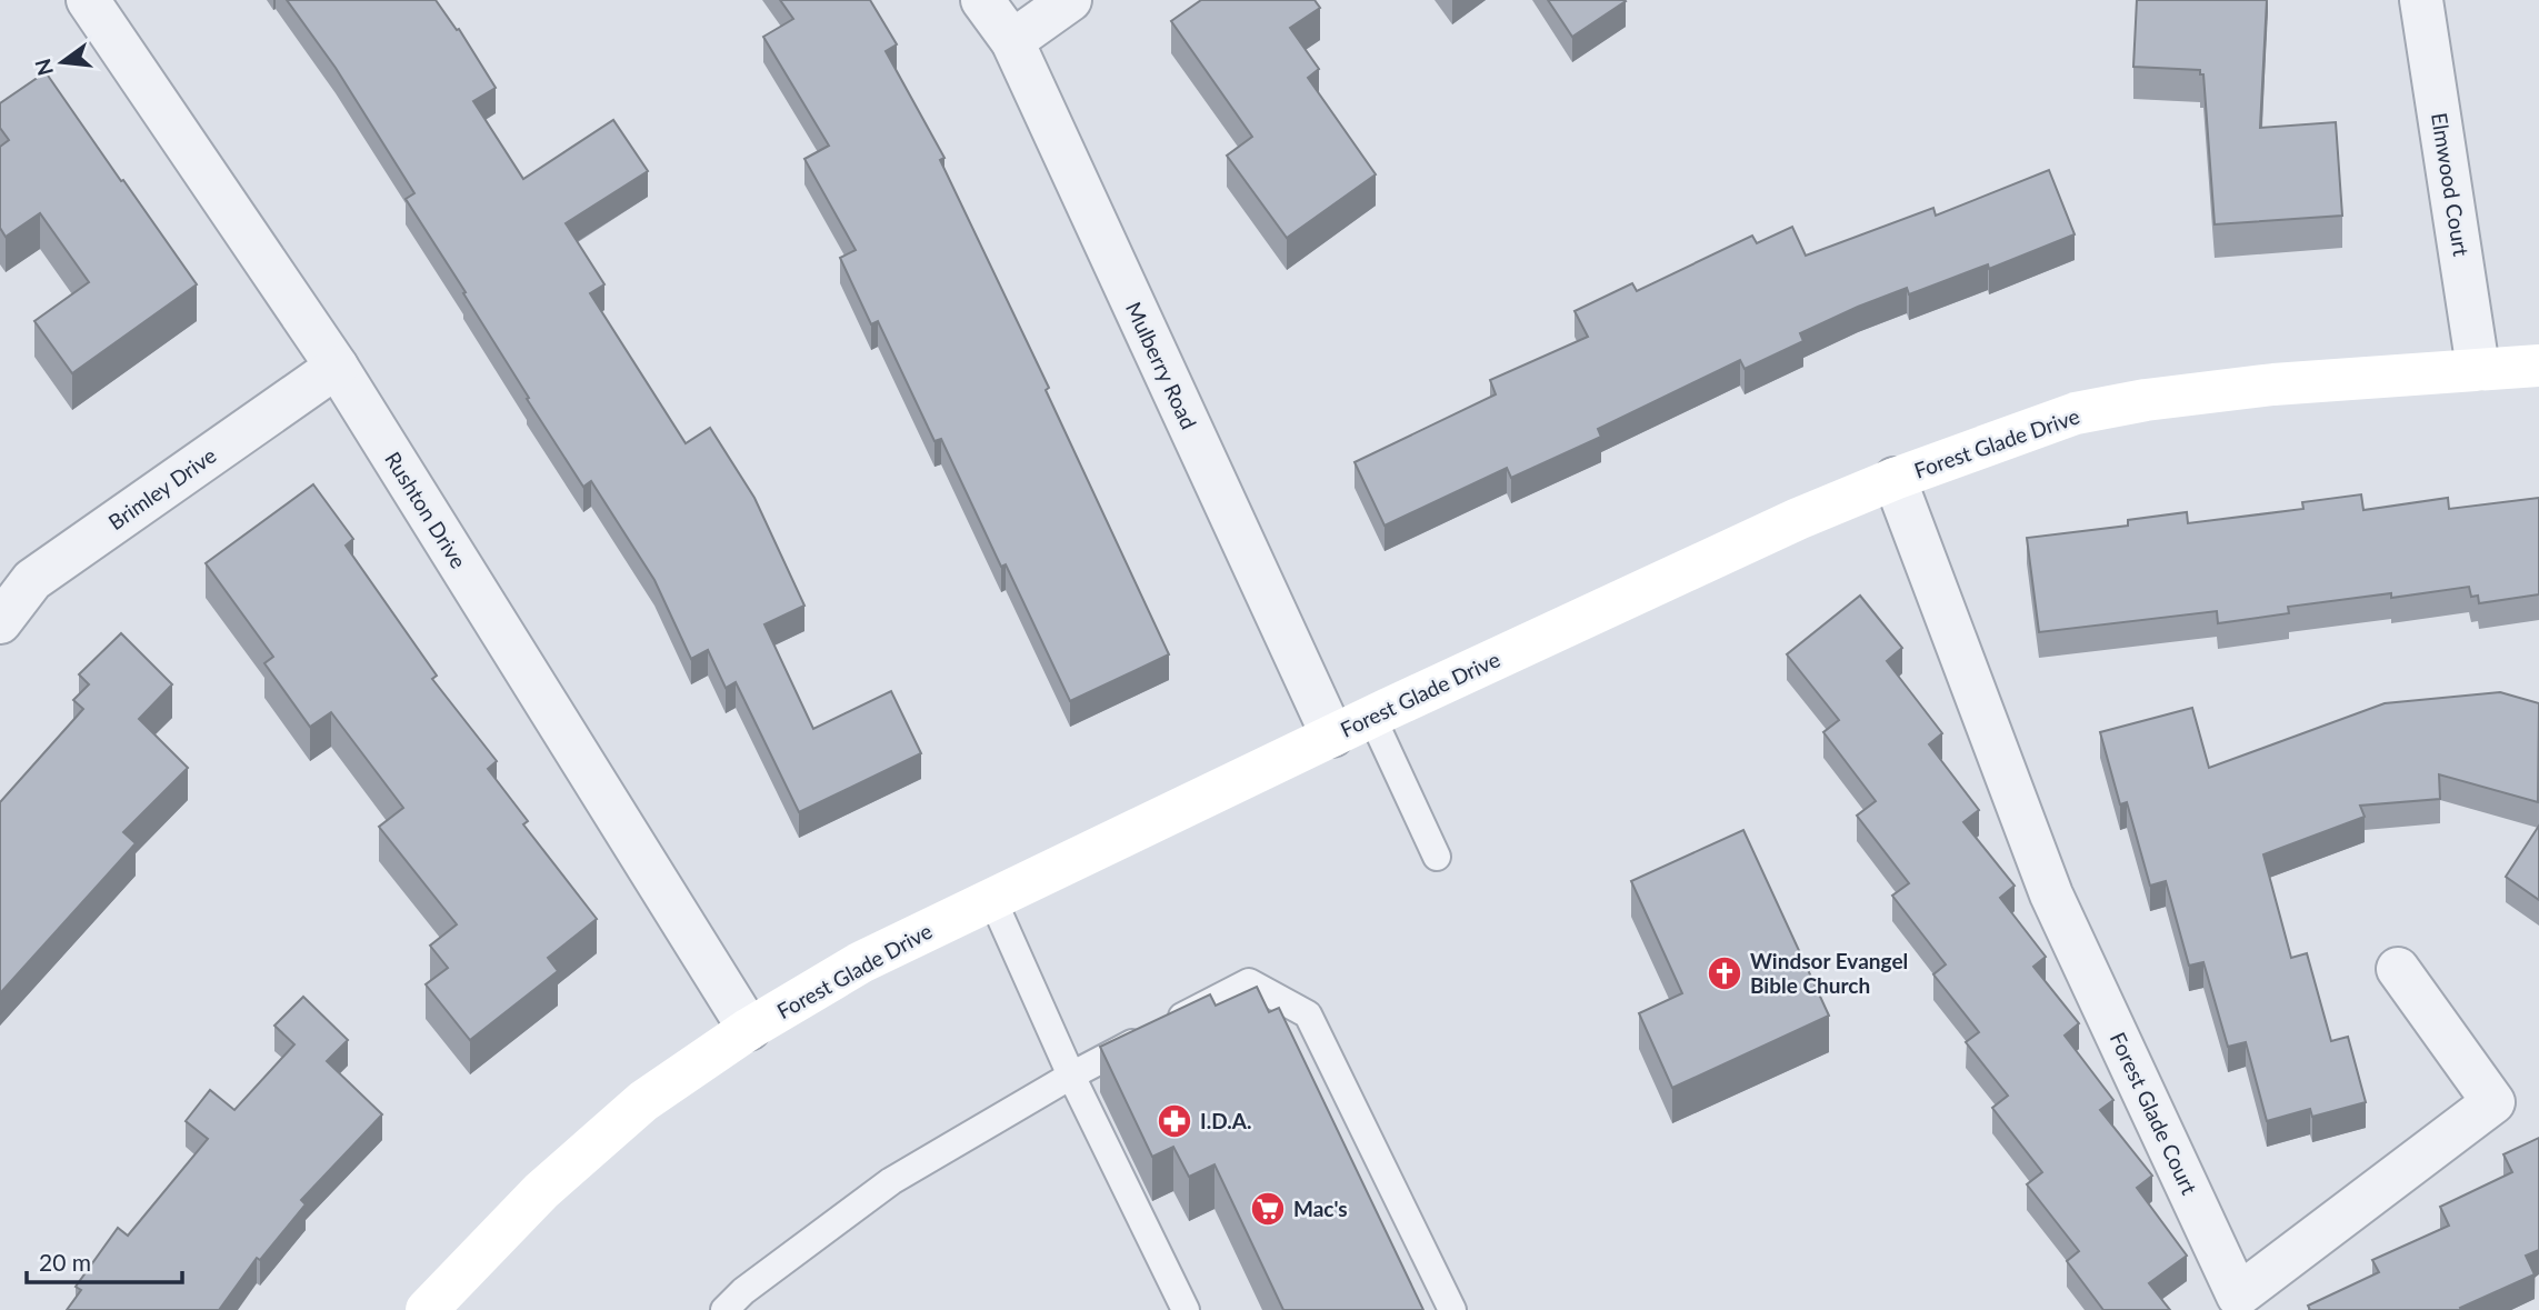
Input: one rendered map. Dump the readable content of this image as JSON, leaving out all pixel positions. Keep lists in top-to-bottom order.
{
  "streets": {
    "street": [
      "Elmwood Court",
      "Mulberry Road",
      "Forest Glade Drive",
      "Brimley Drive",
      "Rushton Drive",
      "Forest Glade Court"
    ]
  },
  "crossings": [
    ["Elmwood Court", "Forest Glade Drive"],
    ["Mulberry Road", "Forest Glade Drive"],
    ["Forest Glade Drive", "Rushton Drive"],
    ["Forest Glade Drive", "Forest Glade Court"],
    ["Brimley Drive", "Rushton Drive"]
  ],
  "places": {
    "church": ["Windsor Evangel Bible Church"],
    "pharmacy": ["I.D.A."],
    "supermarket": ["Mac's"]
  },
  "scale_bar": "20 m",
  "north": "left"
}
